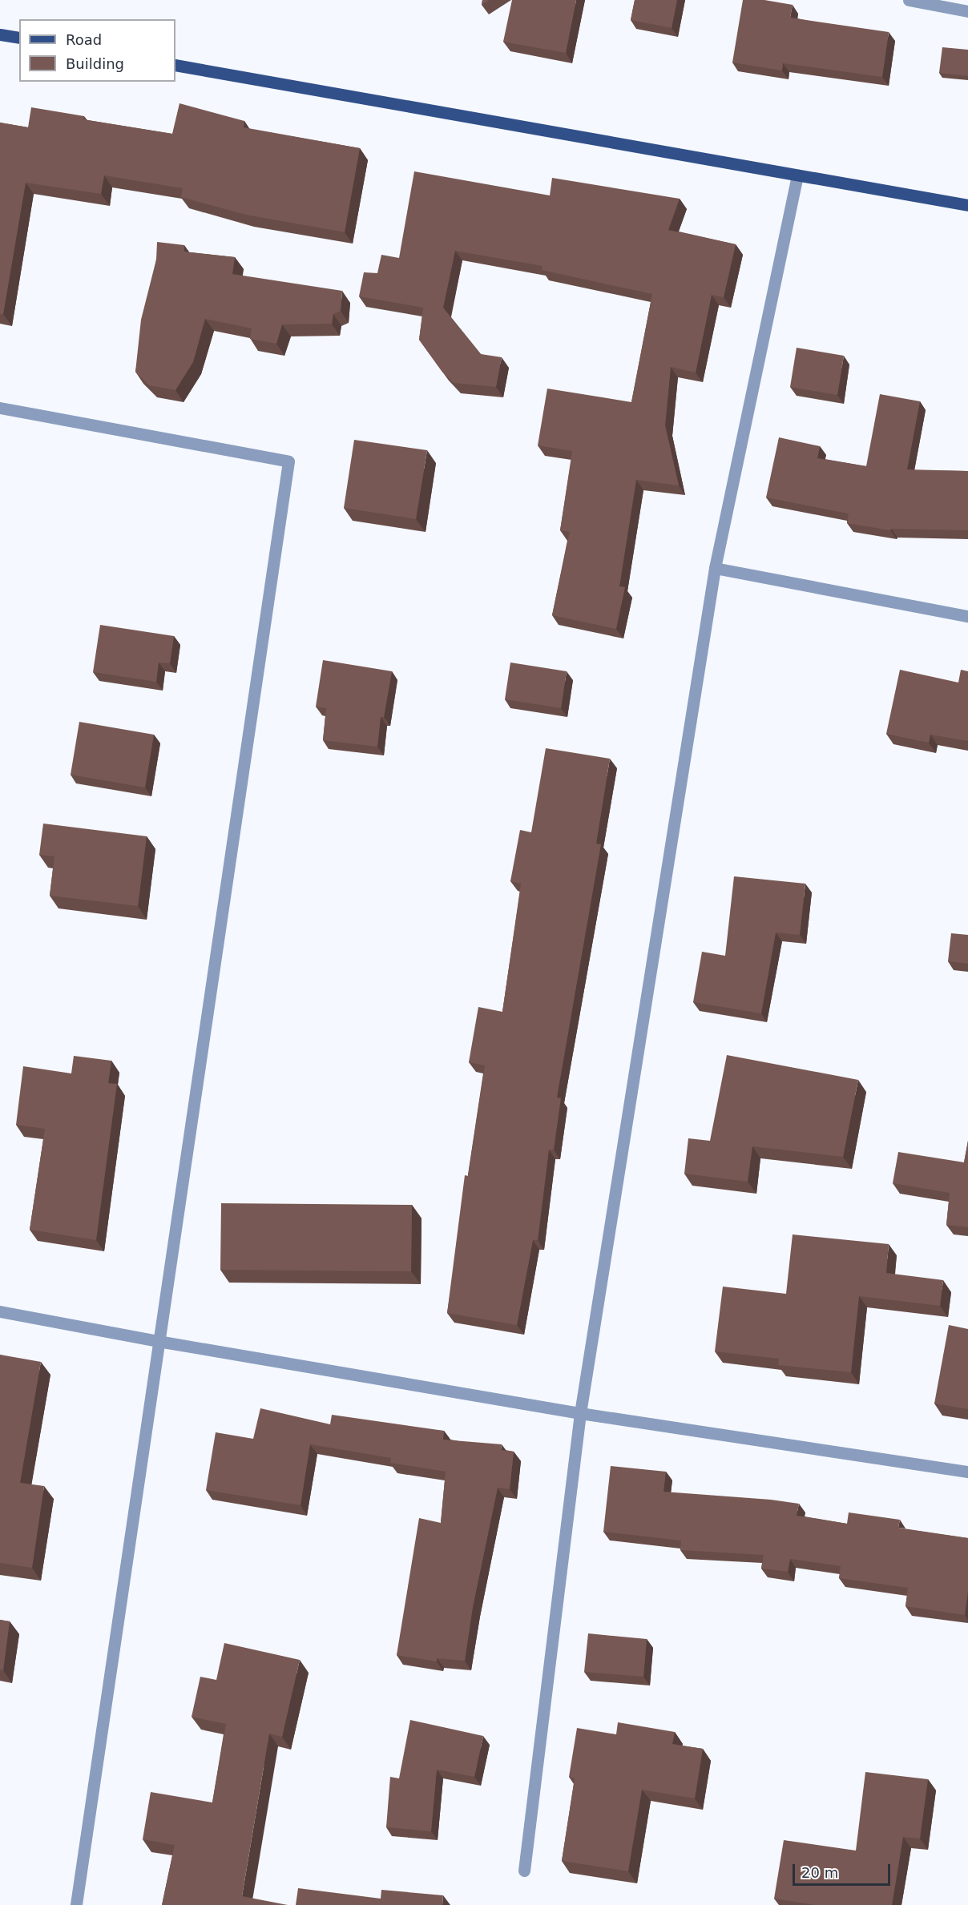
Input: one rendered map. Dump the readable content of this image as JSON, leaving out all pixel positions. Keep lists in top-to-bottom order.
{
  "legend": ["Road", "Building"],
  "scale_bar": "20 m"
}
